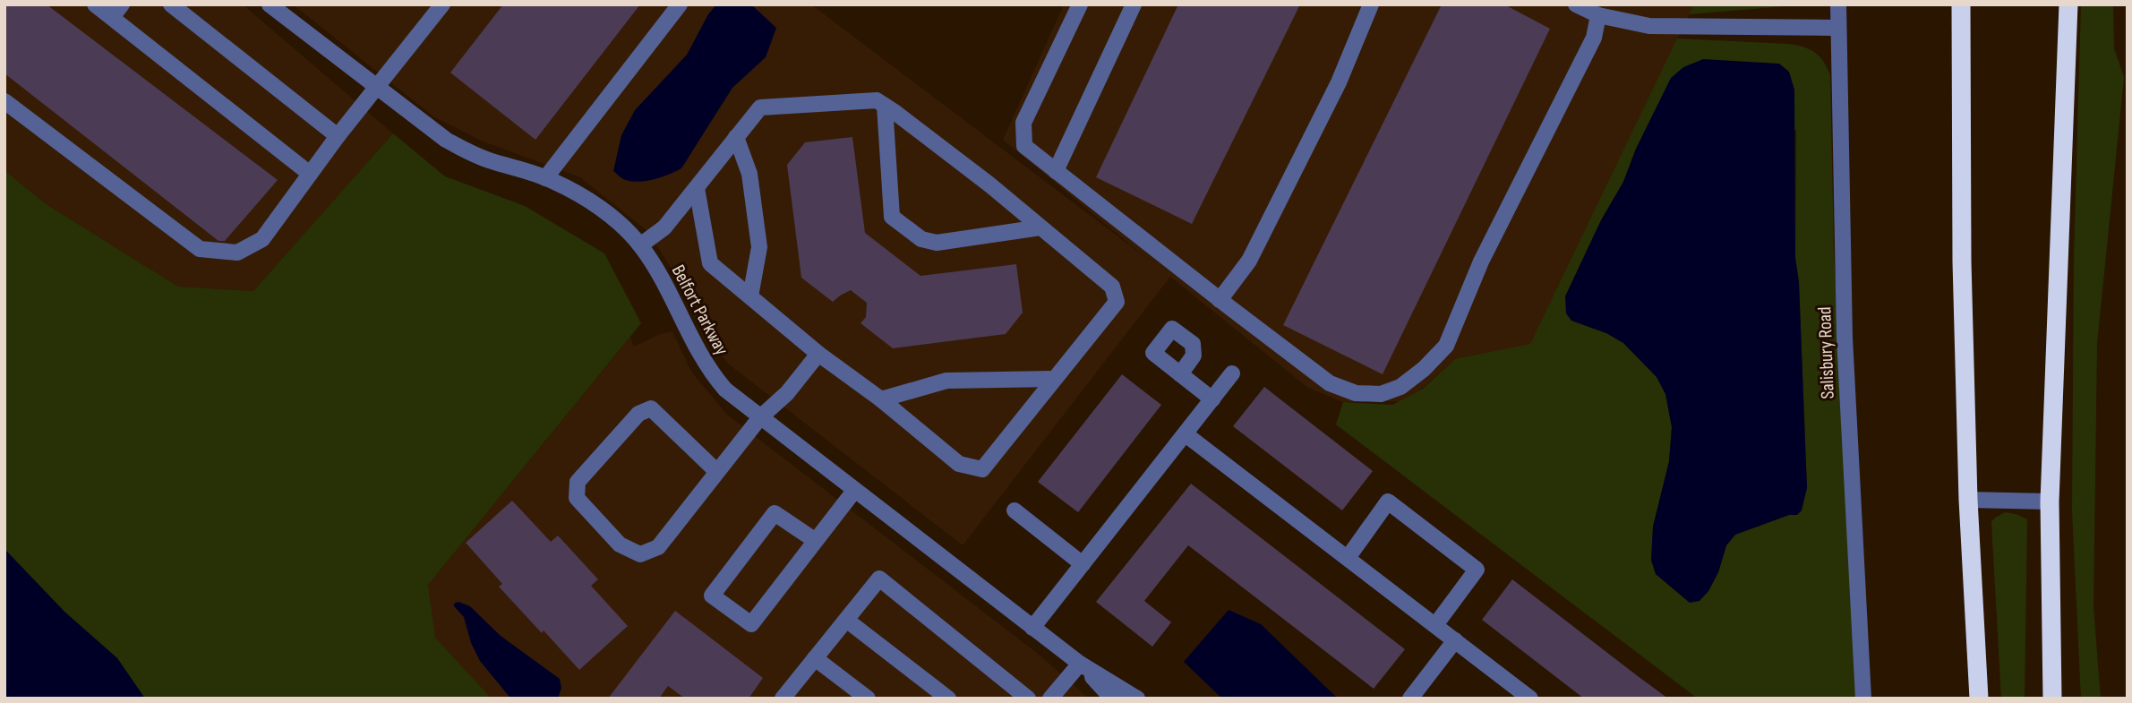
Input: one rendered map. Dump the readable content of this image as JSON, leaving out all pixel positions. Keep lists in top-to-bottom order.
{
  "streets": {
    "street": ["Belfort Parkway", "Salisbury Road"]
  }
}
